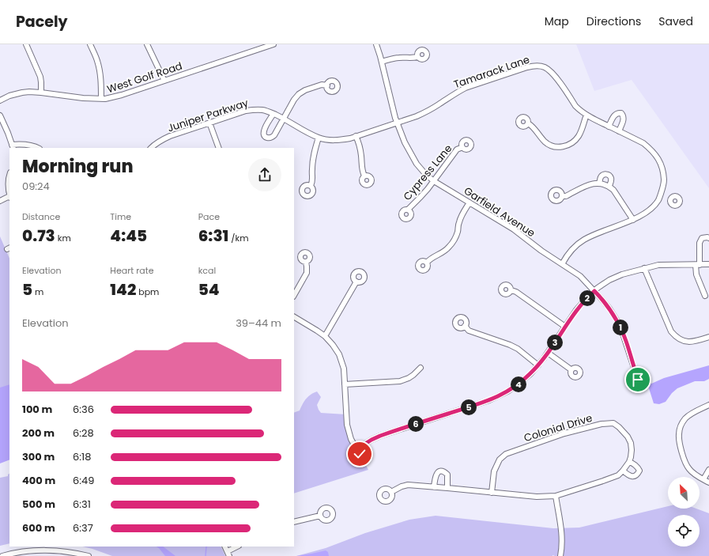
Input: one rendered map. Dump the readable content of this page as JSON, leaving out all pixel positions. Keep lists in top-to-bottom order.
{
  "streets": {
    "street": [
      "Tamarack Lane",
      "West Golf Road",
      "Juniper Parkway",
      "Cypress Lane",
      "Garfield Avenue",
      "Colonial Drive"
    ]
  },
  "crossings": [
    ["Tamarack Lane", "Juniper Parkway"],
    ["Tamarack Lane", "Garfield Avenue"],
    ["Juniper Parkway", "Garfield Avenue"],
    ["Cypress Lane", "Garfield Avenue"]
  ],
  "north": "top left",
  "page": {
    "header": "Pacely",
    "nav": ["Map", "Directions", "Saved"],
    "heading": ["Morning run", "09:24"],
    "stats": [
      ["Distance", "0.73 km"],
      ["Time", "4:45"],
      ["Pace", "6:31 /km"],
      ["Elevation", "5 m"],
      ["Heart rate", "142 bpm"],
      ["kcal", "54"]
    ],
    "pins": [
      "2",
      "1",
      "3",
      "4",
      "5",
      "6"
    ],
    "chart": ["Elevation", "39–44 m"],
    "list": [
      {
        "name": "100 m",
        "note": "6:36"
      },
      {
        "name": "200 m",
        "note": "6:28"
      },
      {
        "name": "300 m",
        "note": "6:18"
      },
      {
        "name": "400 m",
        "note": "6:49"
      },
      {
        "name": "500 m",
        "note": "6:31"
      },
      {
        "name": "600 m",
        "note": "6:37"
      }
    ]
  }
}
